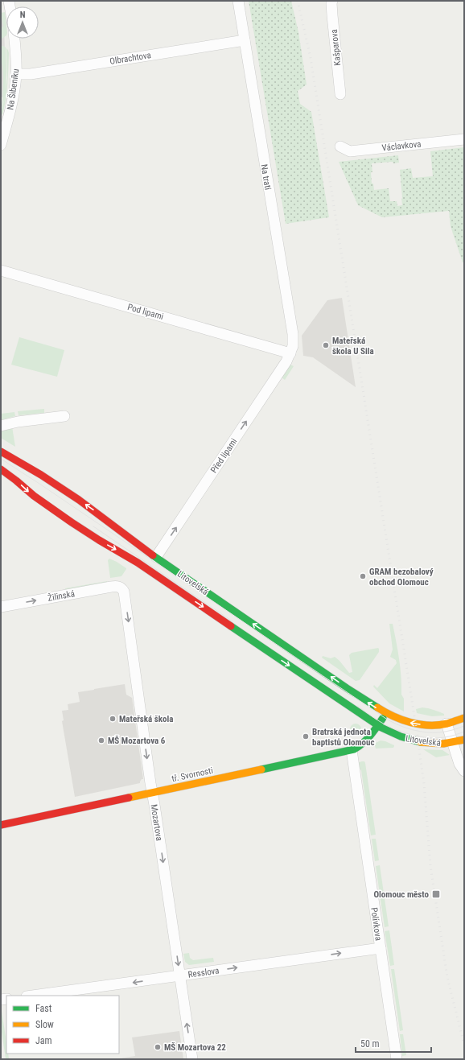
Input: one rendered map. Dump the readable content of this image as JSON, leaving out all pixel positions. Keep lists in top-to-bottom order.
{
  "streets": {
    "main road": ["Litovelská", "tř. Svornosti"],
    "street": [
      "Kašparova",
      "Olbrachtova",
      "Na Šibeníku",
      "Václavkova",
      "Na trati",
      "Pod lipami",
      "Před lipami",
      "Žilinská",
      "Mozartova",
      "Polívkova",
      "Resslova"
    ]
  },
  "crossings": [
    ["Olbrachtova", "Na Šibeníku"],
    ["Olbrachtova", "Na trati"],
    ["Na trati", "Pod lipami"],
    ["Na trati", "Před lipami"],
    ["Pod lipami", "Před lipami"],
    ["Před lipami", "Litovelská"],
    ["Litovelská", "tř. Svornosti"],
    ["Žilinská", "Mozartova"],
    ["tř. Svornosti", "Mozartova"],
    ["tř. Svornosti", "Polívkova"],
    ["Mozartova", "Resslova"],
    ["Polívkova", "Resslova"]
  ],
  "one_way": ["Před lipami", "Žilinská"],
  "places": {
    "other": [
      "Mateřská škola U Sila",
      "GRAM bezobalový obchod Olomouc",
      "Mateřská škola",
      "Bratrská jednota baptistů Olomouc",
      "MŠ Mozartova 6",
      "MŠ Mozartova 22"
    ],
    "transit": ["Olomouc město"]
  },
  "legend": ["Fast", "Slow", "Jam"],
  "scale_bar": "50 m",
  "north": "top"
}
